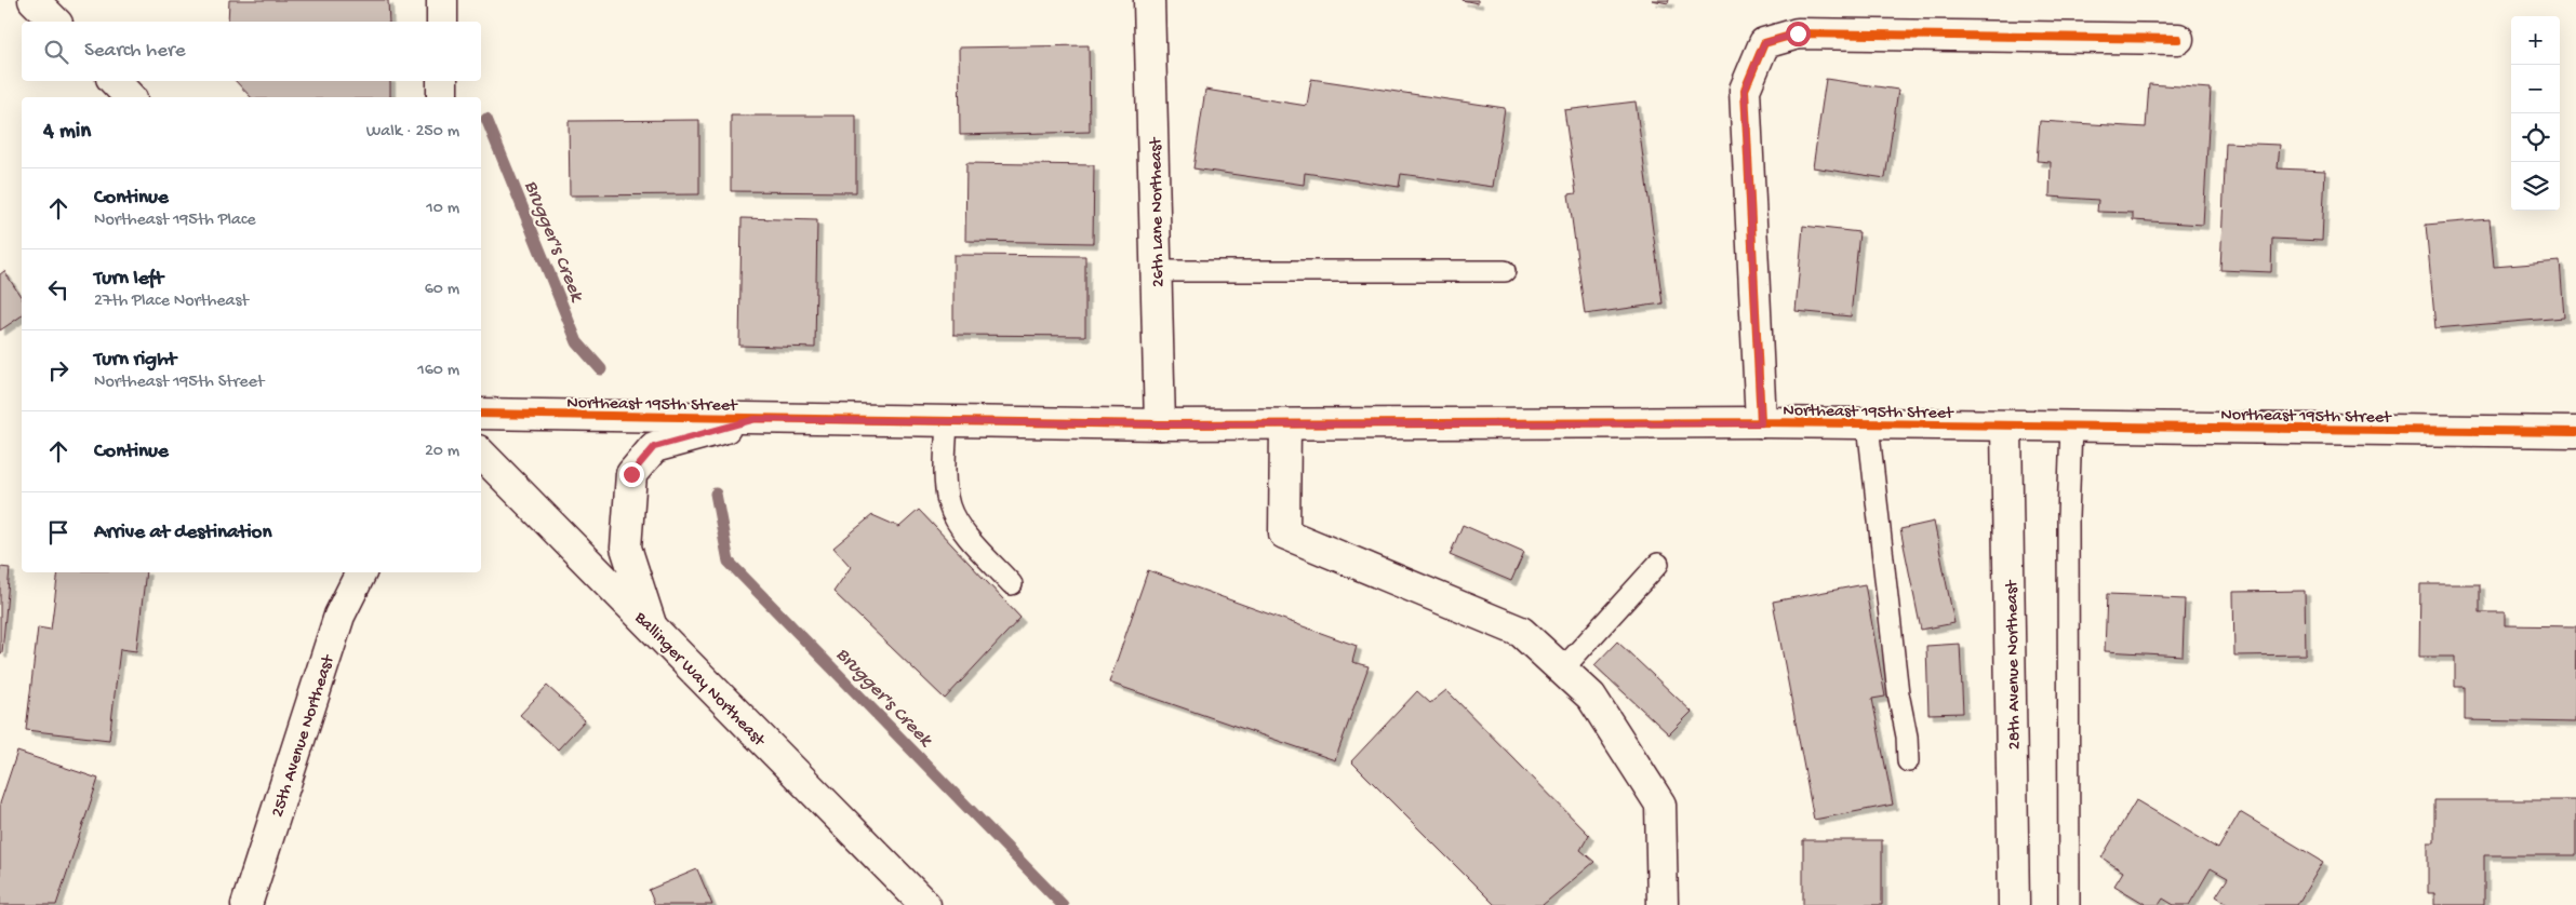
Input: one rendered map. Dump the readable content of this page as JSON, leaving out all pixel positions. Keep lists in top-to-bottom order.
{
  "streets": {
    "street": [
      "26th Lane Northeast",
      "Northeast 195th Street",
      "28th Avenue Northeast",
      "Ballinger Way Northeast",
      "25th Avenue Northeast"
    ]
  },
  "crossings": [
    ["26th Lane Northeast", "Northeast 195th Street"],
    ["Northeast 195th Street", "28th Avenue Northeast"]
  ],
  "water": ["Brugger's Creek"],
  "page": {
    "map_buttons": ["+", "−"],
    "search": "Search here",
    "heading": ["4 min", "Walk · 250 m"],
    "list": [
      ["Continue", "Northeast 195th Place", "10 m"],
      ["Turn left", "27th Place Northeast", "60 m"],
      ["Turn right", "Northeast 195th Street", "160 m"],
      ["Continue", "20 m"],
      "Arrive at destination"
    ]
  }
}
